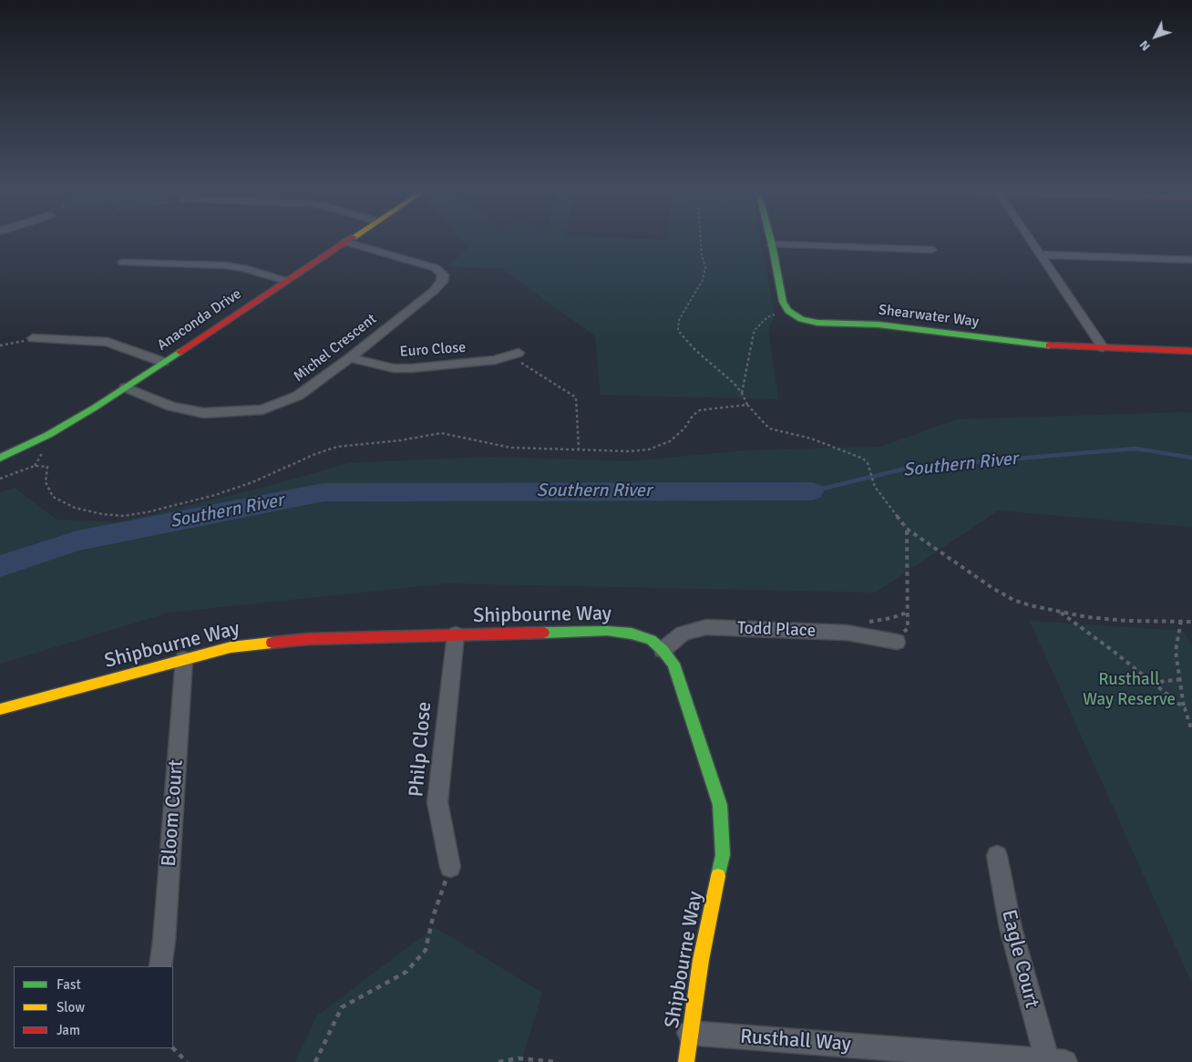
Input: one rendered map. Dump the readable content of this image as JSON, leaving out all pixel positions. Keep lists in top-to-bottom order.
{
  "streets": {
    "street": [
      "Shearwater Way",
      "Anaconda Drive",
      "Michel Crescent",
      "Euro Close",
      "Shipbourne Way",
      "Todd Place",
      "Philp Close",
      "Bloom Court",
      "Eagle Court",
      "Rusthall Way"
    ]
  },
  "crossings": [
    ["Anaconda Drive", "Michel Crescent"],
    ["Michel Crescent", "Euro Close"],
    ["Shipbourne Way", "Todd Place"],
    ["Shipbourne Way", "Philp Close"],
    ["Shipbourne Way", "Bloom Court"],
    ["Shipbourne Way", "Rusthall Way"],
    ["Eagle Court", "Rusthall Way"]
  ],
  "water": ["Southern River"],
  "parks": ["Rusthall Way Reserve"],
  "legend": ["Fast", "Slow", "Jam"],
  "north": "bottom left"
}
